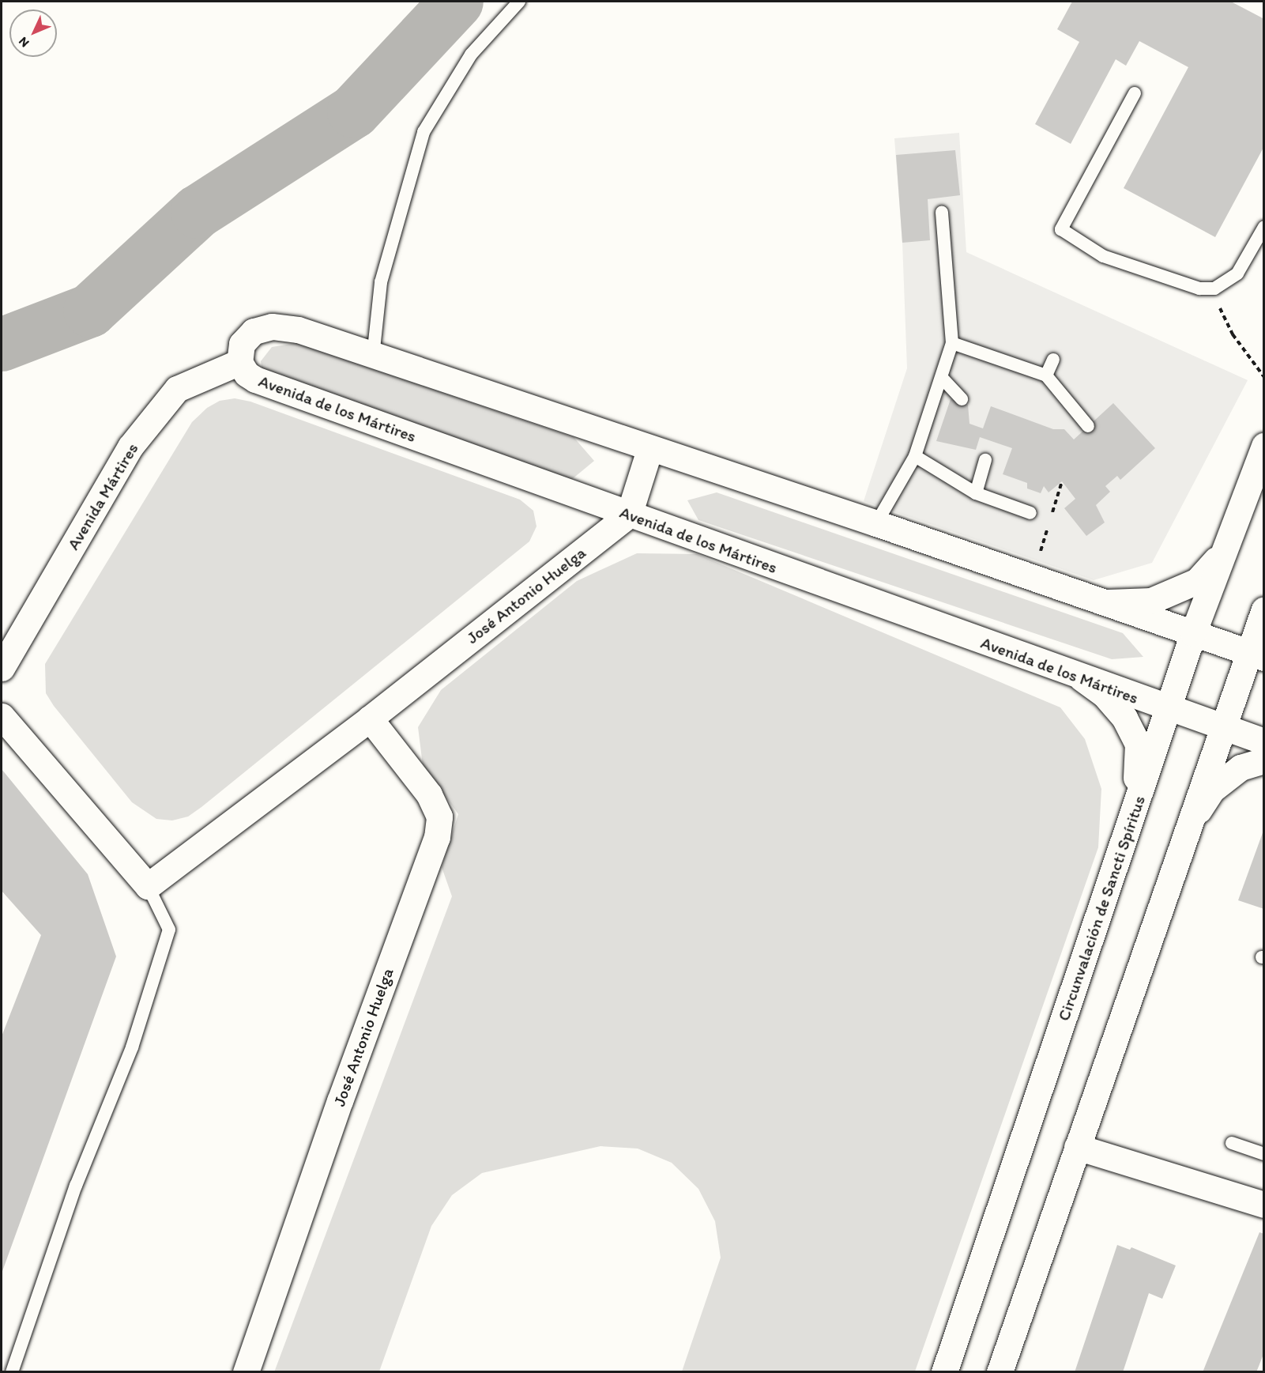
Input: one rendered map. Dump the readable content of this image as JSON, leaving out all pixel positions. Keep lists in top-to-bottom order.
{
  "streets": {
    "main road": [
      "Avenida de los Mártires",
      "Avenida Mártires",
      "José Antonio Huelga",
      "Circunvalación de Sancti Spíritus"
    ]
  },
  "crossings": [
    ["Avenida de los Mártires", "Avenida Mártires"],
    ["Avenida de los Mártires", "José Antonio Huelga"],
    ["Avenida de los Mártires", "Circunvalación de Sancti Spíritus"]
  ],
  "north": "bottom left"
}
